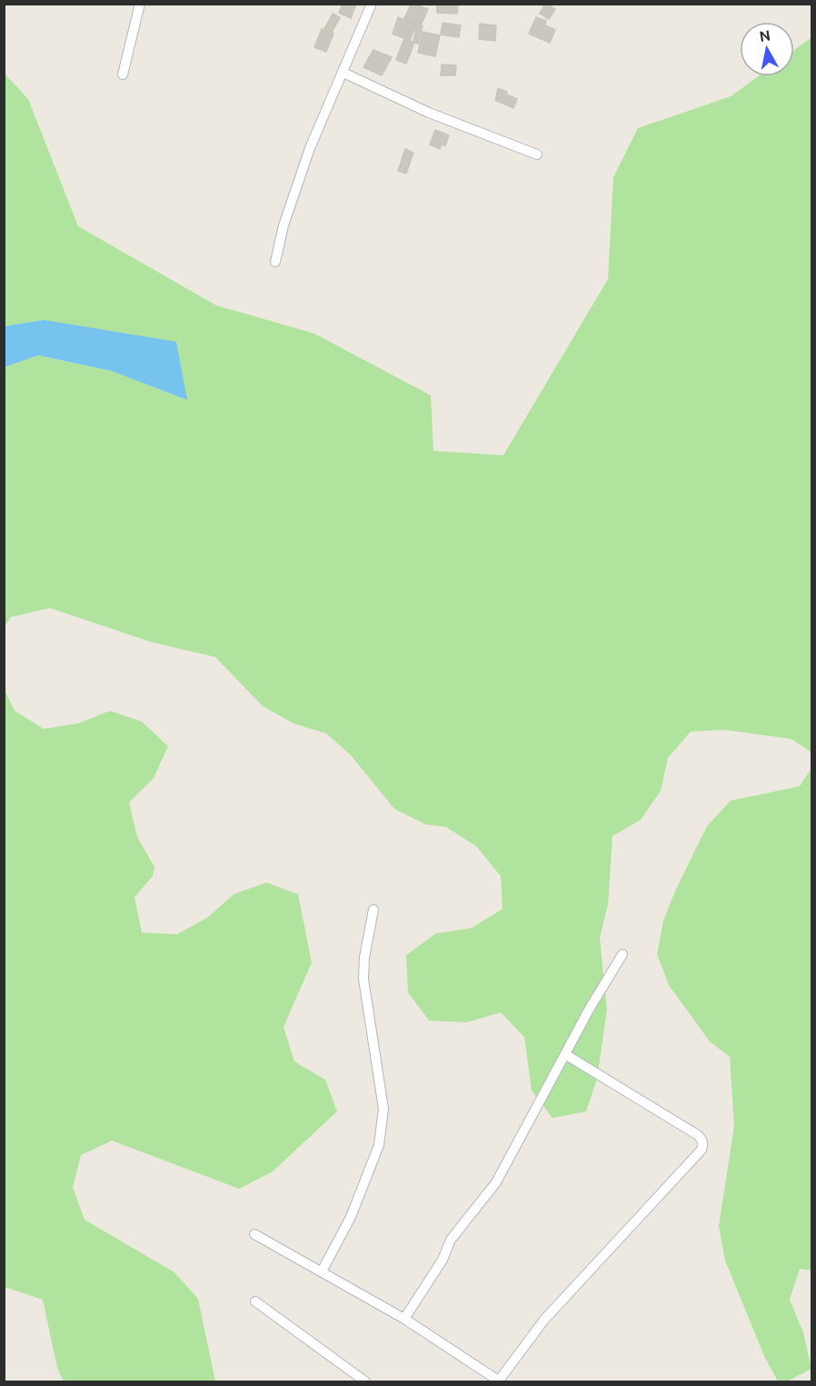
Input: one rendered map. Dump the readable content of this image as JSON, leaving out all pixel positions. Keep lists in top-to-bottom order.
{
  "north": "top"
}
